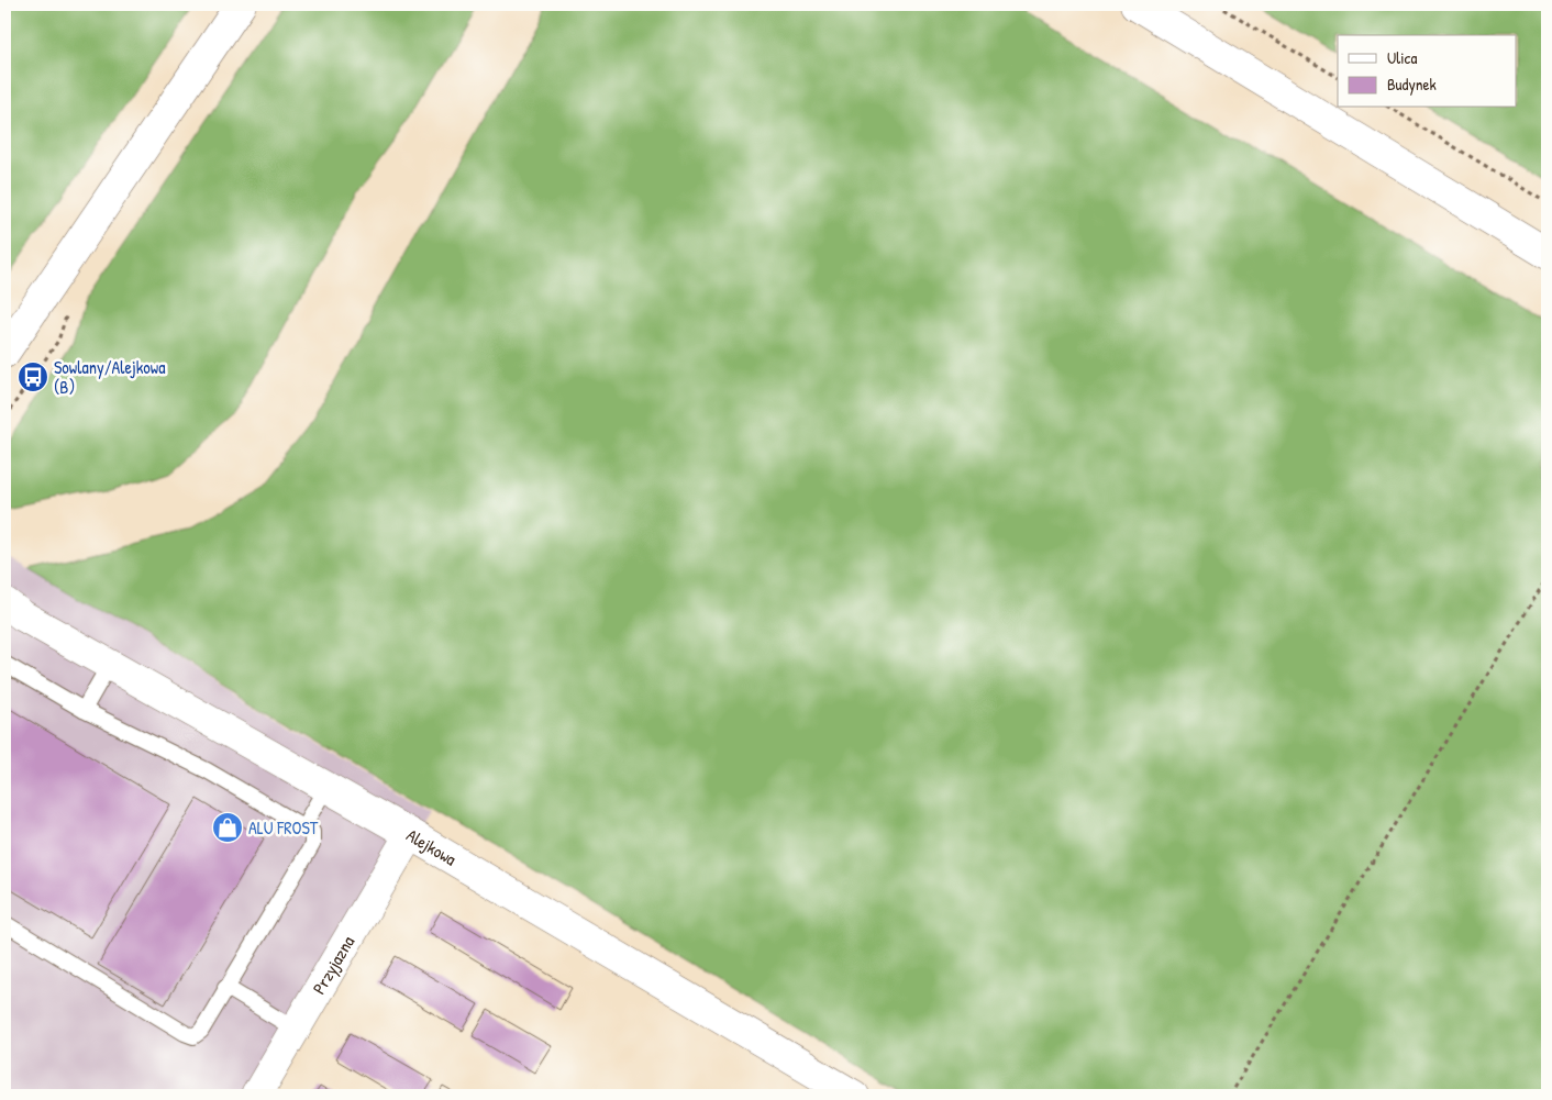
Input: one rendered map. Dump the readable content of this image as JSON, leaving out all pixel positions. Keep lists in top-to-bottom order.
{
  "streets": {
    "street": ["Alejkowa", "Przyjazna"]
  },
  "crossings": [
    ["Alejkowa", "Przyjazna"]
  ],
  "places": {
    "bus stop": ["Sowlany/Alejkowa (B)"],
    "shop": ["ALU FROST"]
  },
  "legend": ["Ulica", "Budynek"]
}
